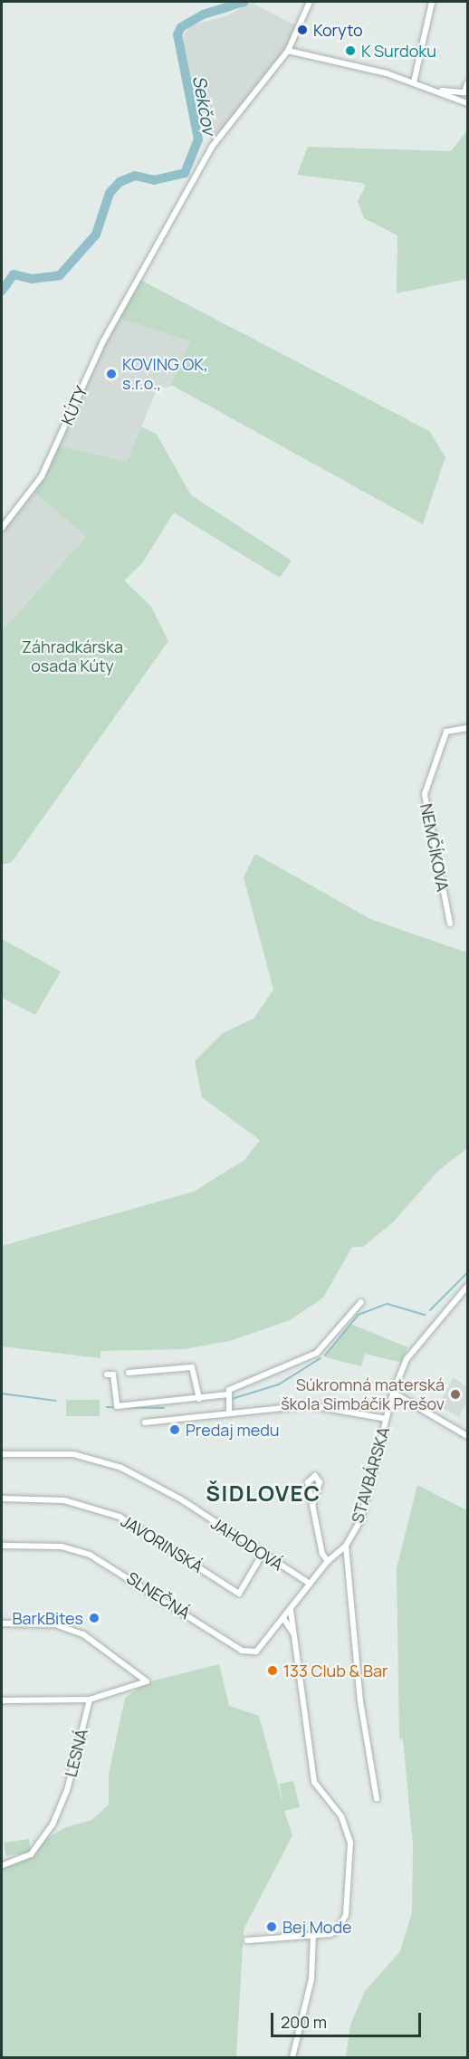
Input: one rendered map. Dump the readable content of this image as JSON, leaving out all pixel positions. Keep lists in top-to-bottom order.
{
  "streets": {
    "street": [
      "KÚTY",
      "NEMČÍKOVA",
      "STAVBÁRSKA",
      "JAVORINSKÁ",
      "JAHODOVÁ",
      "SLNEČNÁ",
      "LESNÁ"
    ]
  },
  "crossings": [
    ["STAVBÁRSKA", "JAHODOVÁ"],
    ["STAVBÁRSKA", "SLNEČNÁ"],
    ["JAVORINSKÁ", "JAHODOVÁ"]
  ],
  "districts": ["ŠIDLOVEC"],
  "water": ["Sekčov"],
  "parks": ["Záhradkárska osada Kúty"],
  "places": [
    "Koryto",
    "K Surdoku",
    "KOVING OK, s.r.o.,",
    "Súkromná materská škola Simbáčik Prešov",
    "Predaj medu",
    "BarkBites",
    "133 Club & Bar",
    "Bej Mode"
  ],
  "scale_bar": "200 m"
}
